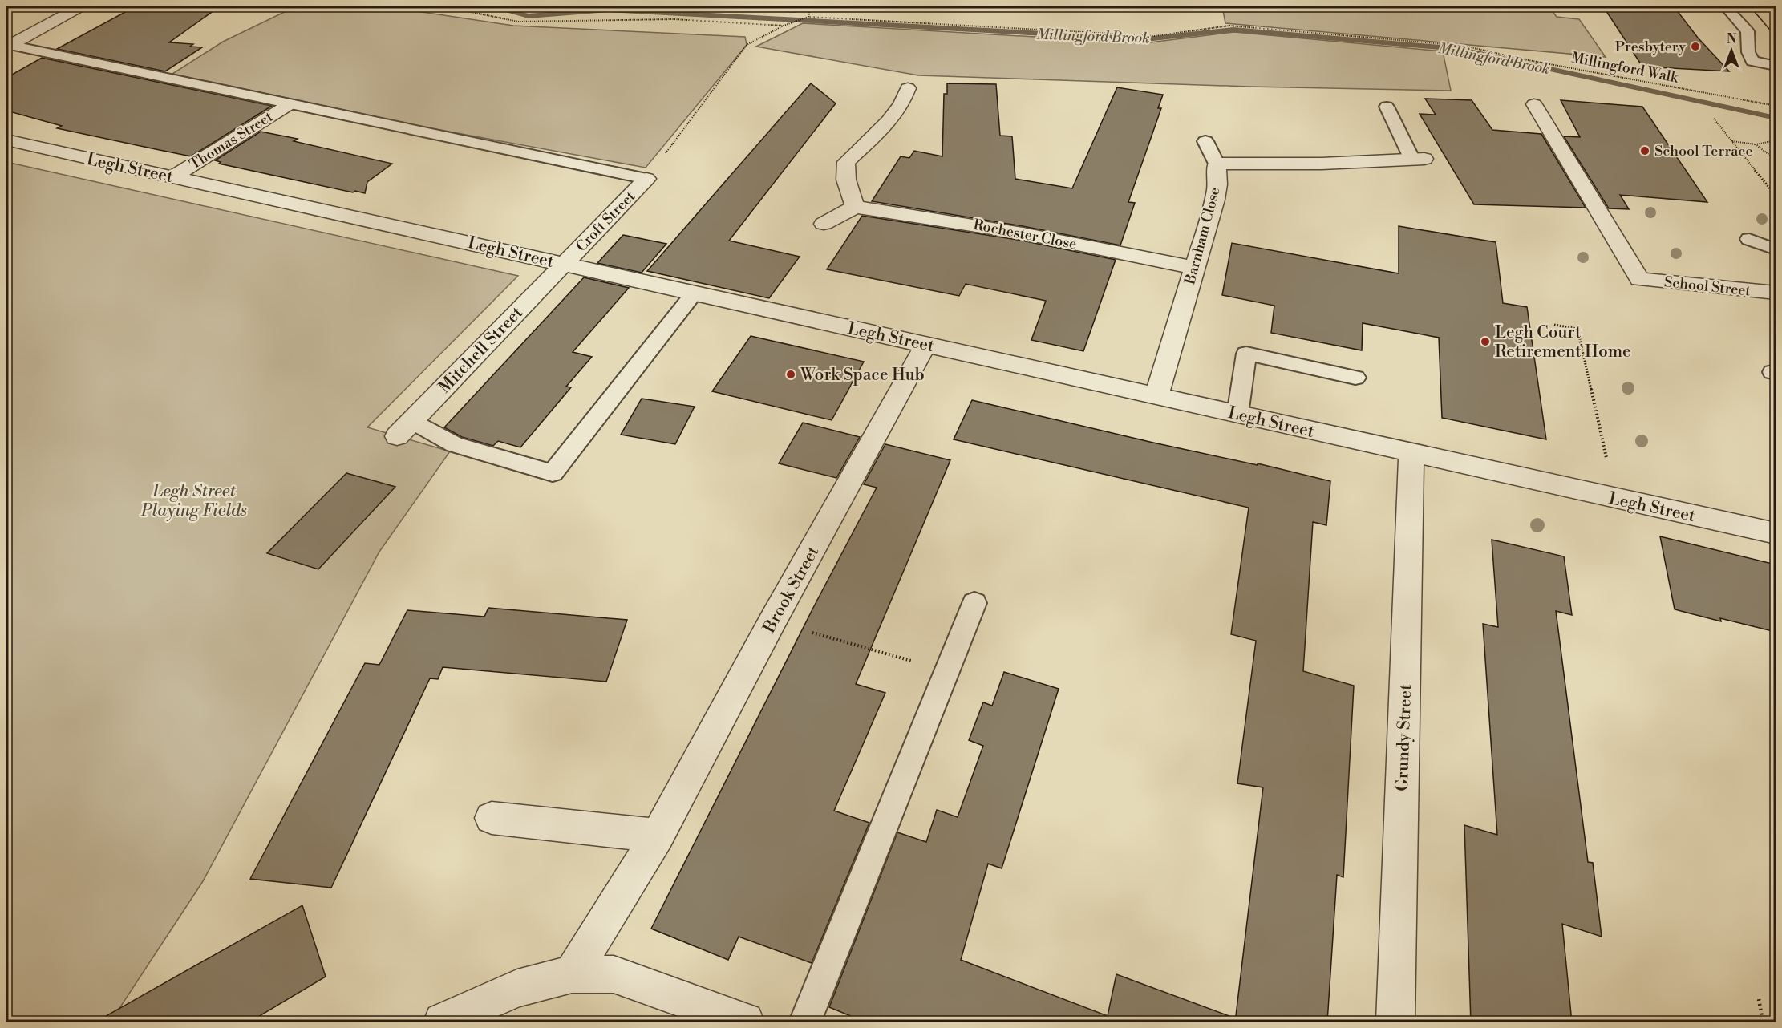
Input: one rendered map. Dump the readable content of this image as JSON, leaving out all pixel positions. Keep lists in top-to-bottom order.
{
  "streets": {
    "street": [
      "Thomas Street",
      "Legh Street",
      "Croft Street",
      "Rochester Close",
      "Barnham Close",
      "School Street",
      "Mitchell Street",
      "Brook Street",
      "Grundy Street"
    ],
    "path": ["Millingford Walk"]
  },
  "crossings": [
    ["Thomas Street", "Legh Street"],
    ["Legh Street", "Croft Street"],
    ["Legh Street", "Barnham Close"],
    ["Legh Street", "Mitchell Street"],
    ["Legh Street", "Brook Street"],
    ["Legh Street", "Grundy Street"],
    ["Croft Street", "Mitchell Street"],
    ["Rochester Close", "Barnham Close"]
  ],
  "water": ["Millingford Brook"],
  "parks": ["Legh Street Playing Fields"],
  "places": [
    "Presbytery",
    "School Terrace",
    "Legh Court Retirement Home",
    "Work Space Hub"
  ],
  "north": "top"
}
